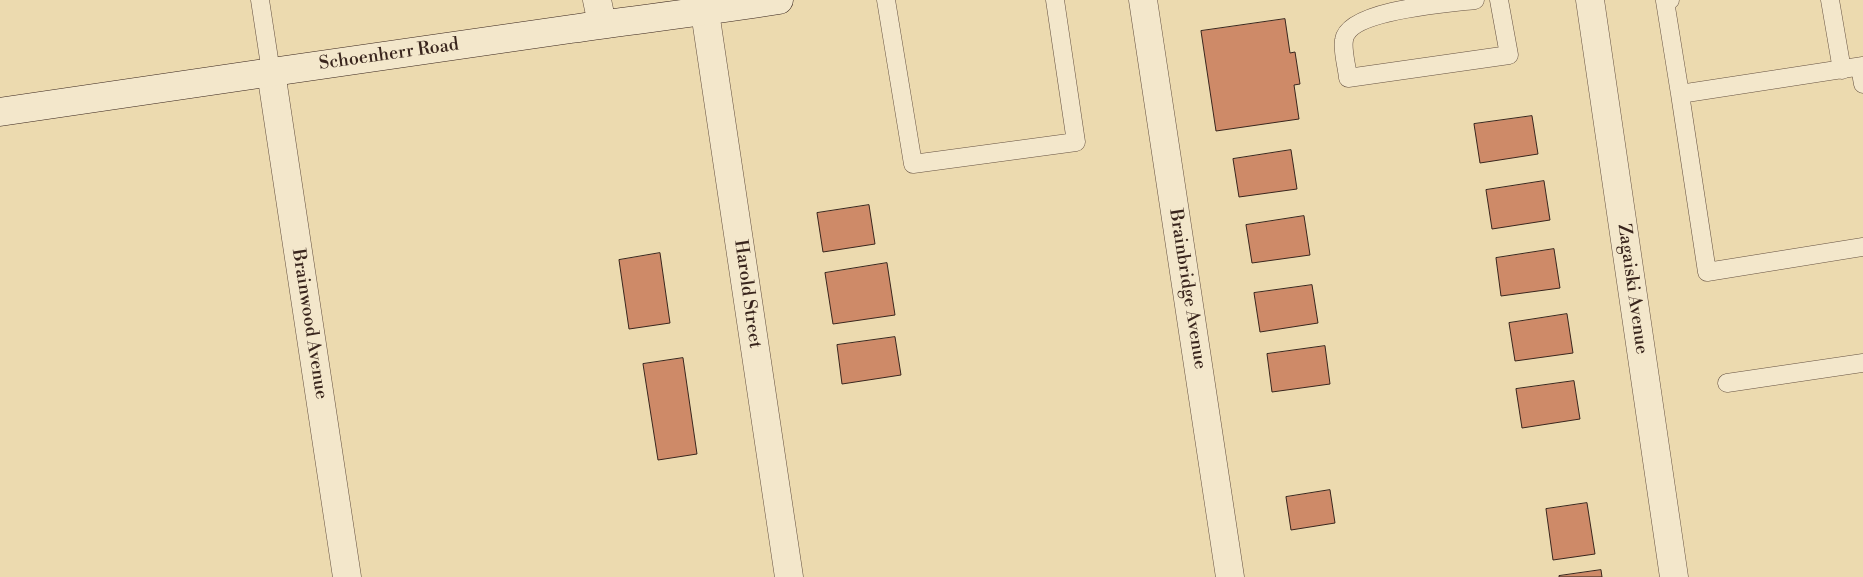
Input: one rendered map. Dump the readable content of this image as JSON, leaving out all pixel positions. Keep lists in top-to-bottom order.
{
  "streets": {
    "street": [
      "Schoenherr Road",
      "Brainbridge Avenue",
      "Zagaiski Avenue",
      "Harold Street",
      "Brainwood Avenue"
    ]
  },
  "crossings": [
    ["Schoenherr Road", "Harold Street"],
    ["Schoenherr Road", "Brainwood Avenue"]
  ]
}
